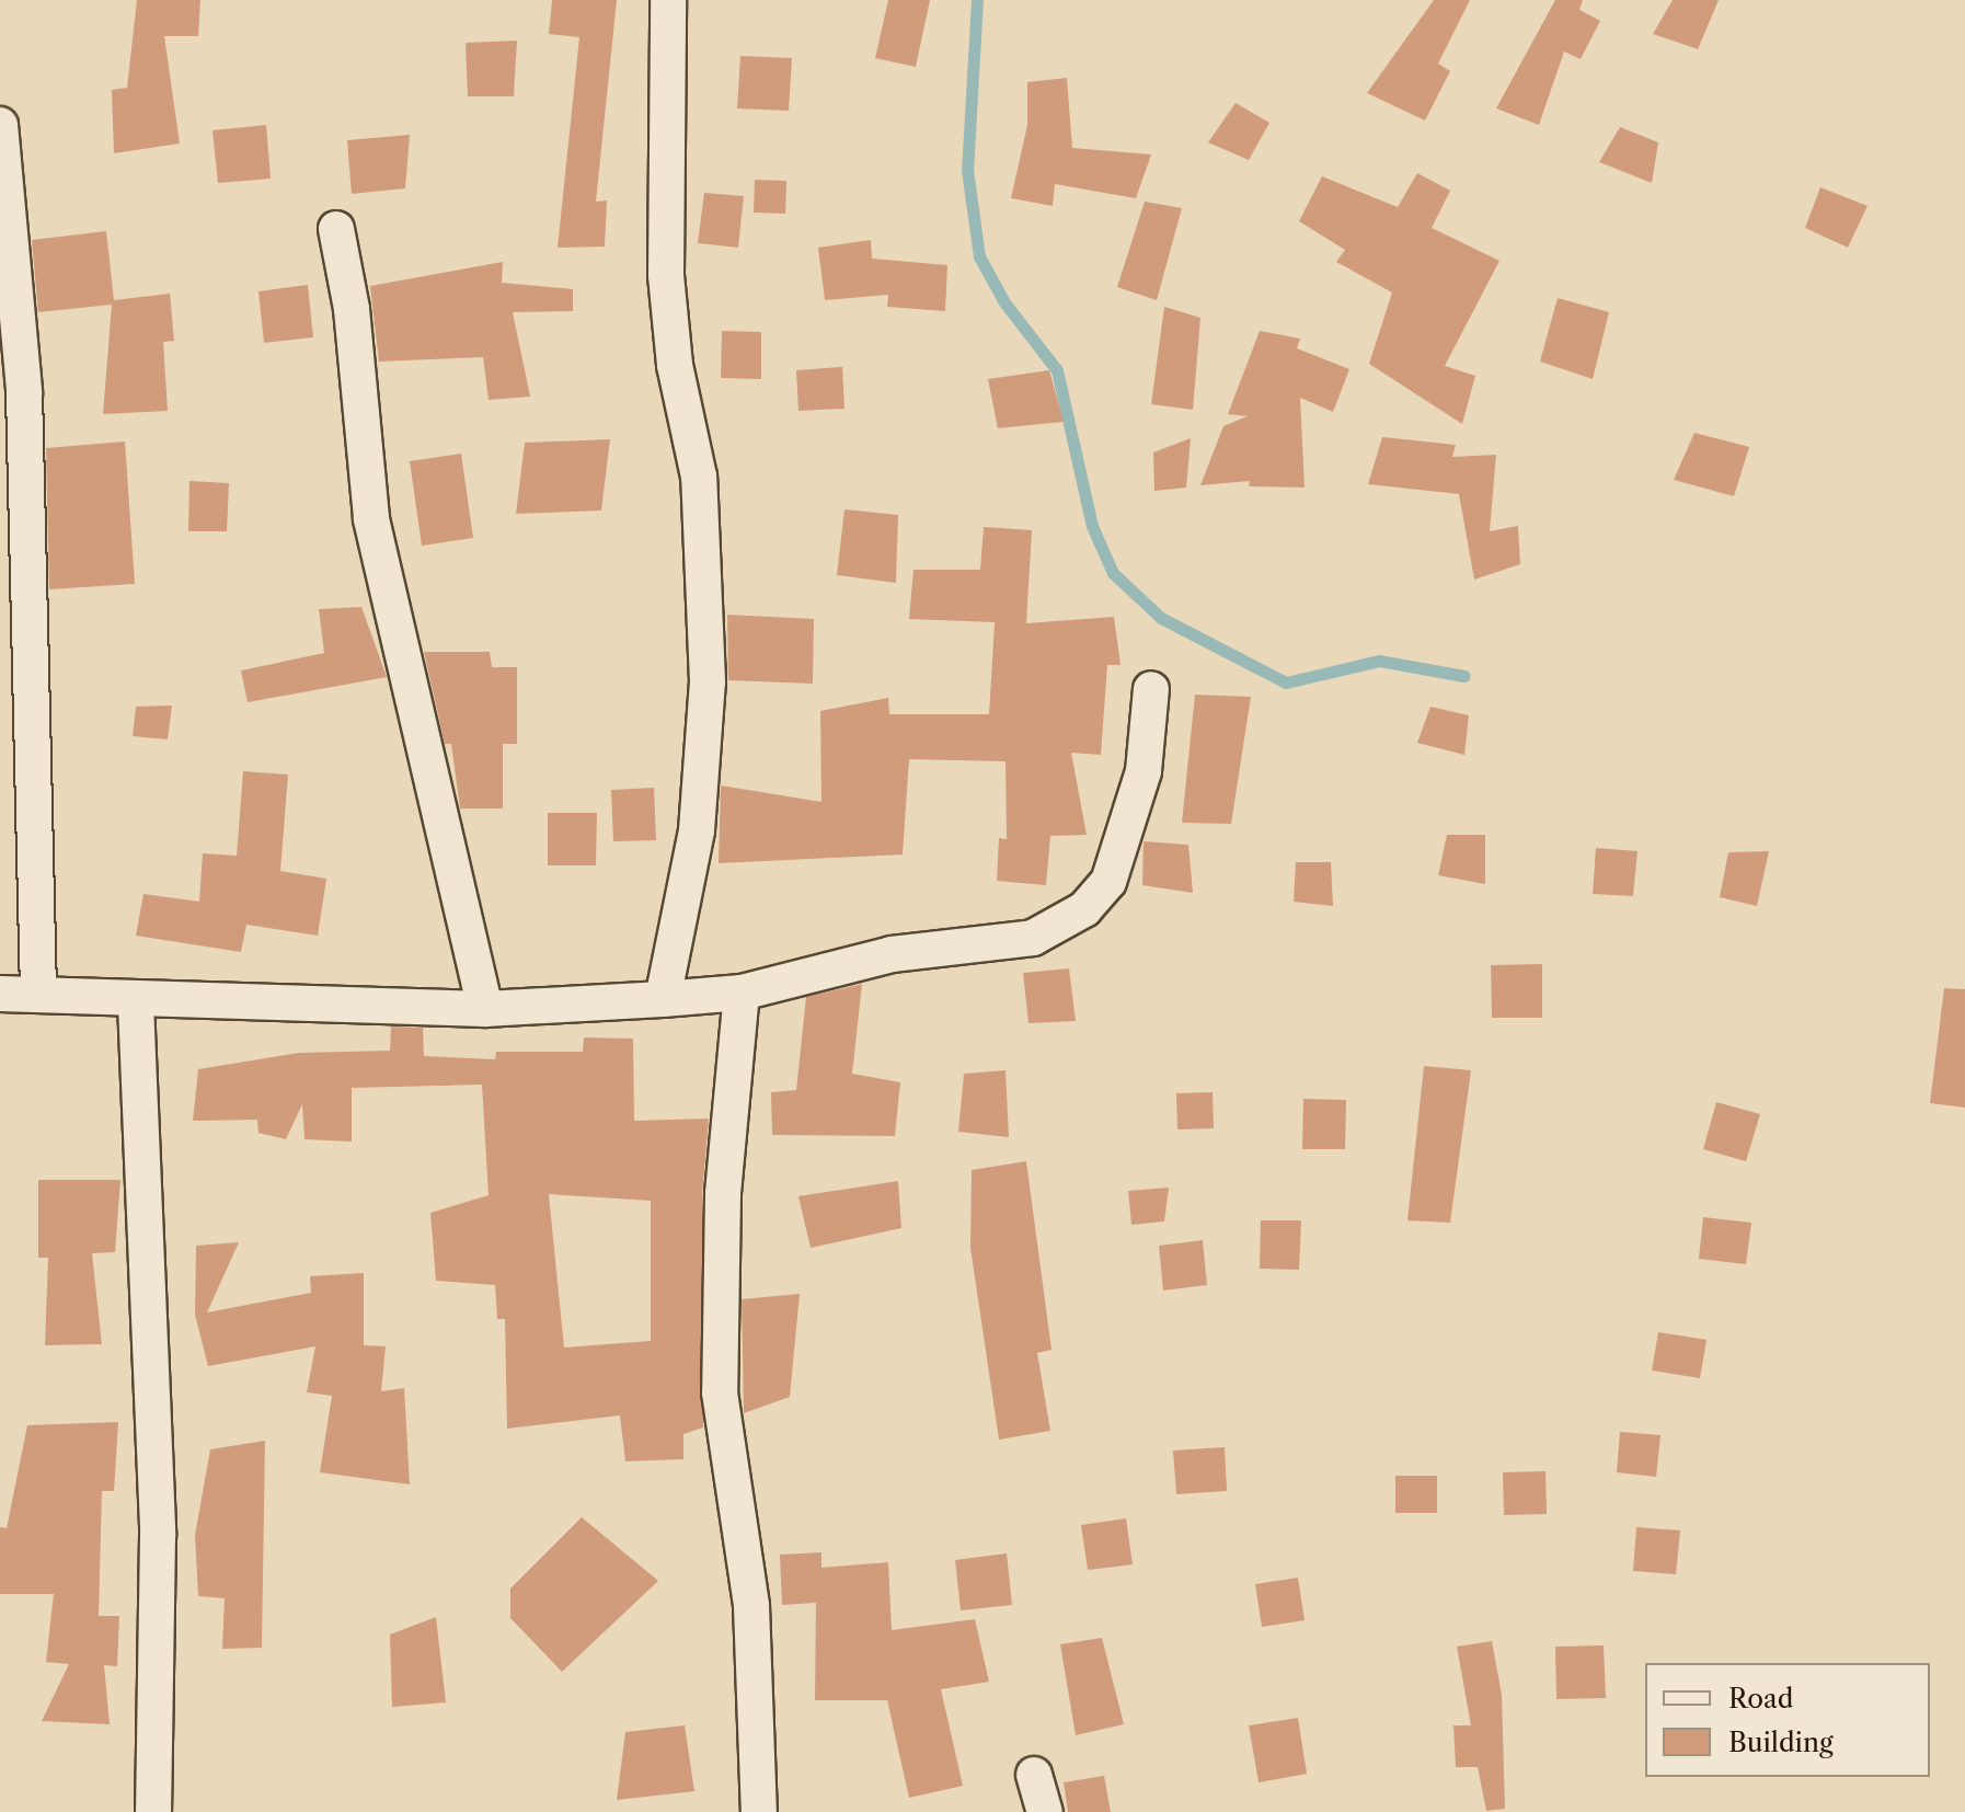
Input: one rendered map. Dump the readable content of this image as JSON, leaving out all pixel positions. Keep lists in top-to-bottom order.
{
  "legend": ["Road", "Building"]
}
